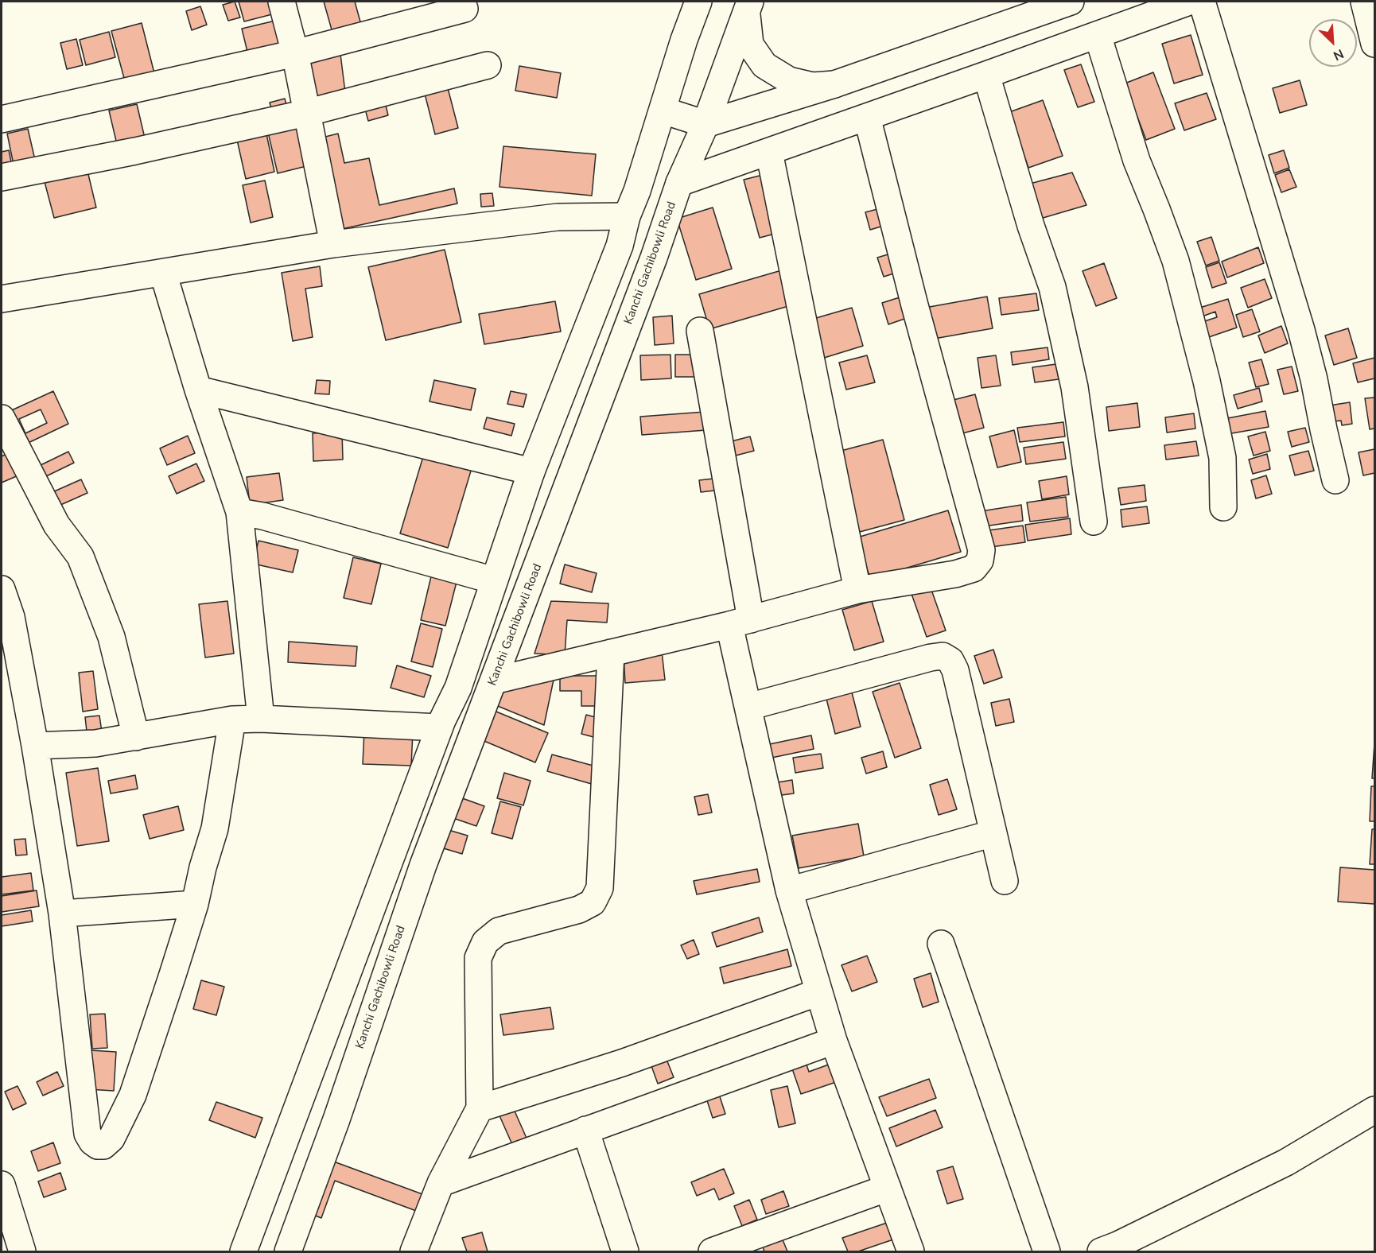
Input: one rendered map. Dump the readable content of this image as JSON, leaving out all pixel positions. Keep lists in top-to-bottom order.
{
  "streets": {
    "street": ["Kanchi Gachibowli Road"]
  },
  "north": "bottom right"
}
